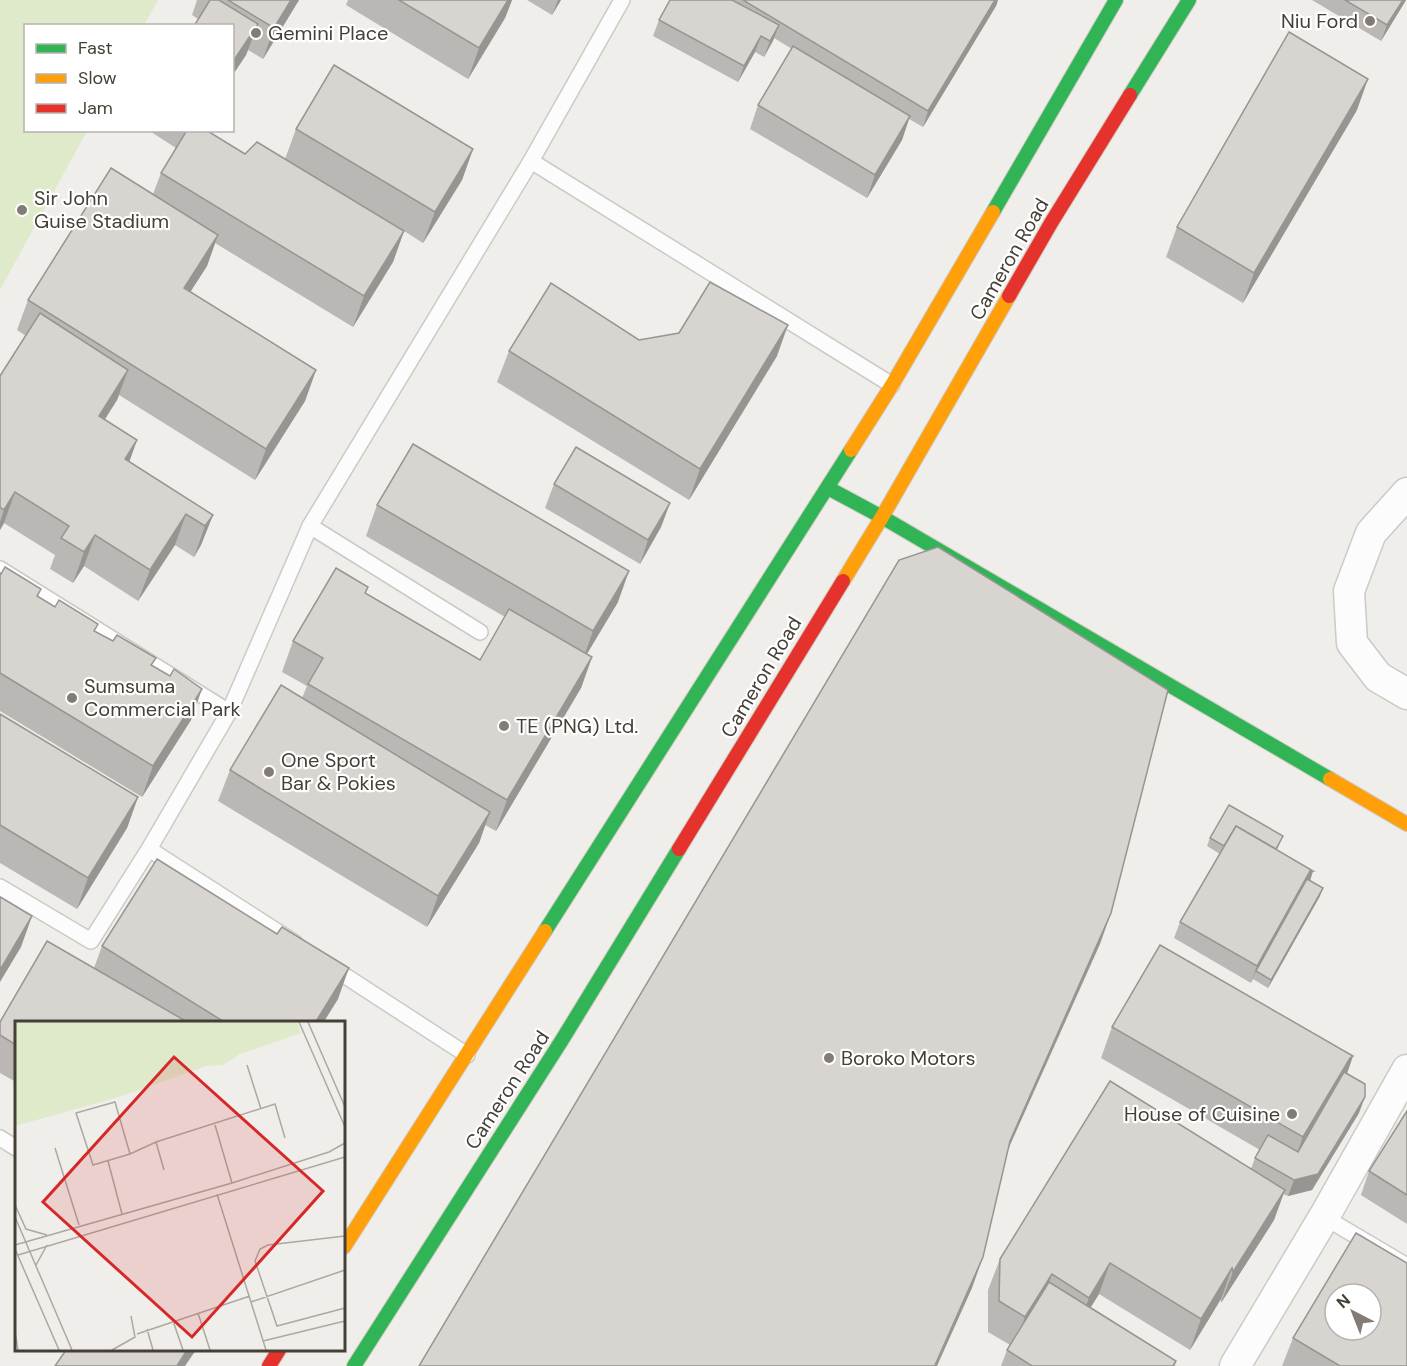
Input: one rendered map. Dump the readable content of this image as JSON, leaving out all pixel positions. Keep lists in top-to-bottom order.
{
  "streets": {
    "main road": ["Cameron Road"]
  },
  "places": [
    "Niu Ford",
    "Gemini Place",
    "Sir John Guise Stadium",
    "Sumsuma Commercial Park",
    "TE (PNG) Ltd.",
    "One Sport Bar & Pokies",
    "Boroko Motors",
    "House of Cuisine"
  ],
  "legend": ["Fast", "Slow", "Jam"],
  "north": "top left"
}
